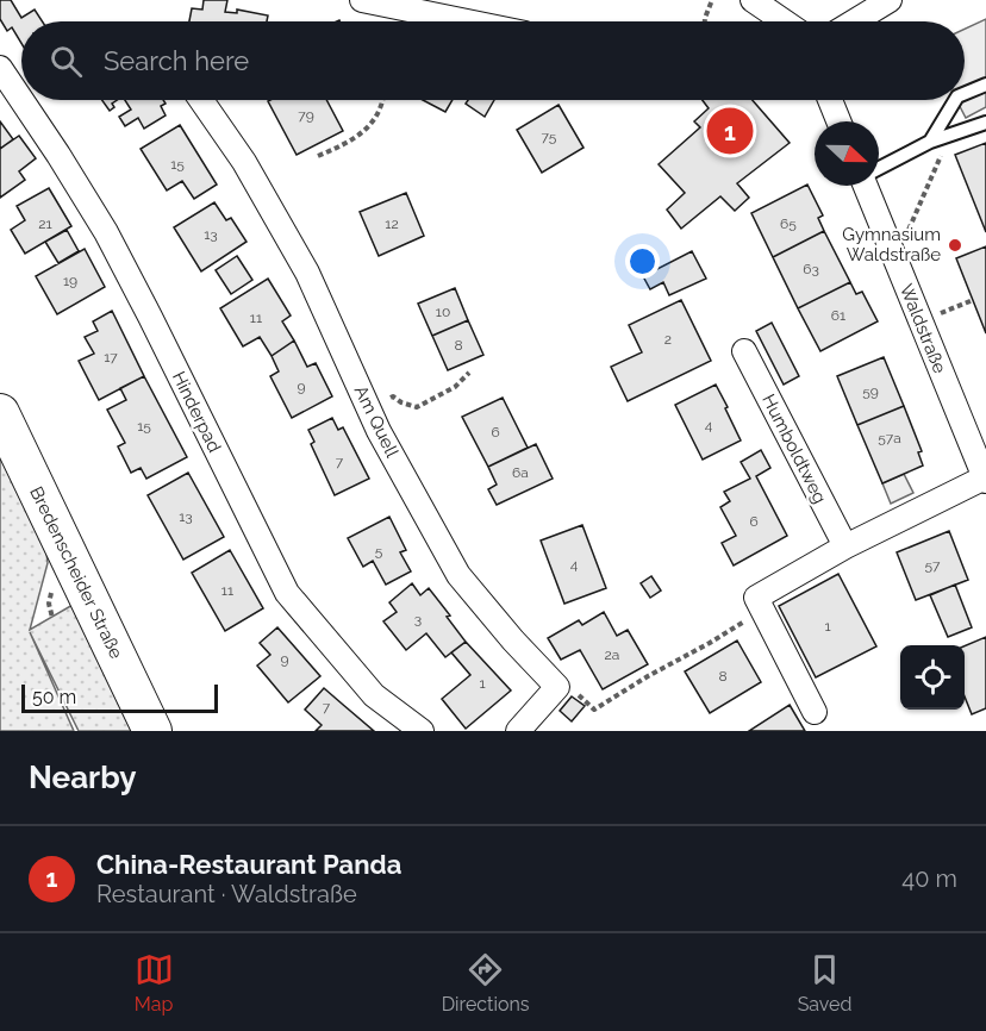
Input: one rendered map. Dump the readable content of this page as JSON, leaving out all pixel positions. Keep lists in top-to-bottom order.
{
  "streets": {
    "main road": ["Bredenscheider Straße"],
    "street": [
      "Waldstraße",
      "Hinderpad",
      "Am Quell",
      "Humboldtweg"
    ]
  },
  "places": ["Gymnasium Waldstraße"],
  "house_numbers": [
    "79",
    "75",
    "15",
    "21",
    "12",
    "65",
    "13",
    "63",
    "19",
    "10",
    "61",
    "11",
    "2",
    "8",
    "17",
    "9",
    "59",
    "4",
    "15",
    "6",
    "57a",
    "7",
    "6a",
    "13",
    "6",
    "5",
    "4",
    "57",
    "11",
    "3",
    "1",
    "2a",
    "9",
    "8",
    "1",
    "7"
  ],
  "scale_bar": "50 m",
  "north": "right",
  "page": {
    "search": "Search here",
    "pins": "1",
    "scale": "50 m",
    "heading": "Nearby",
    "list": [
      {
        "mark": "1",
        "name": "China-Restaurant Panda",
        "note": "Restaurant · Waldstraße",
        "value": "40 m"
      }
    ],
    "nav": ["Map", "Directions", "Saved"]
  }
}
